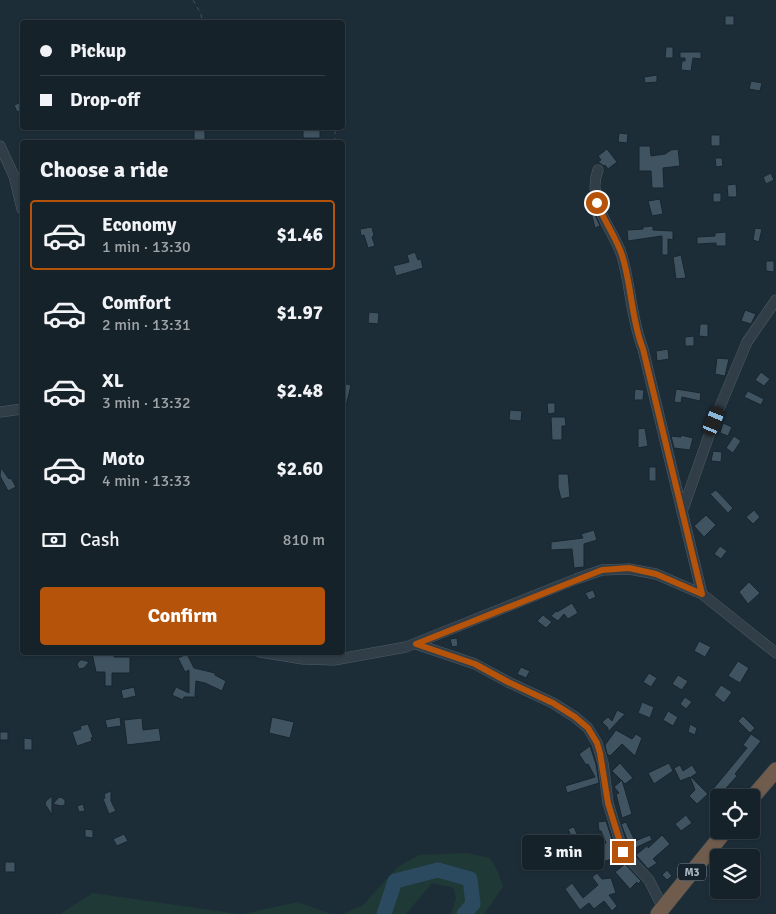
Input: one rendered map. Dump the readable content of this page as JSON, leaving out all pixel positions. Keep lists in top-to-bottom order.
{
  "streets": {
    "highway": ["M3"]
  },
  "page": {
    "banner": ["Pickup", "Drop-off"],
    "heading": "Choose a ride",
    "list": [
      {
        "name": "Economy",
        "note": "1 min · 13:30",
        "value": "$1.46"
      },
      {
        "name": "Comfort",
        "note": "2 min · 13:31",
        "value": "$1.97"
      },
      {
        "name": "XL",
        "note": "3 min · 13:32",
        "value": "$2.48"
      },
      {
        "name": "Moto",
        "note": "4 min · 13:33",
        "value": "$2.60"
      }
    ],
    "pay": ["Cash", "810 m"],
    "buttons": "Confirm",
    "bubble": "3 min"
  }
}
